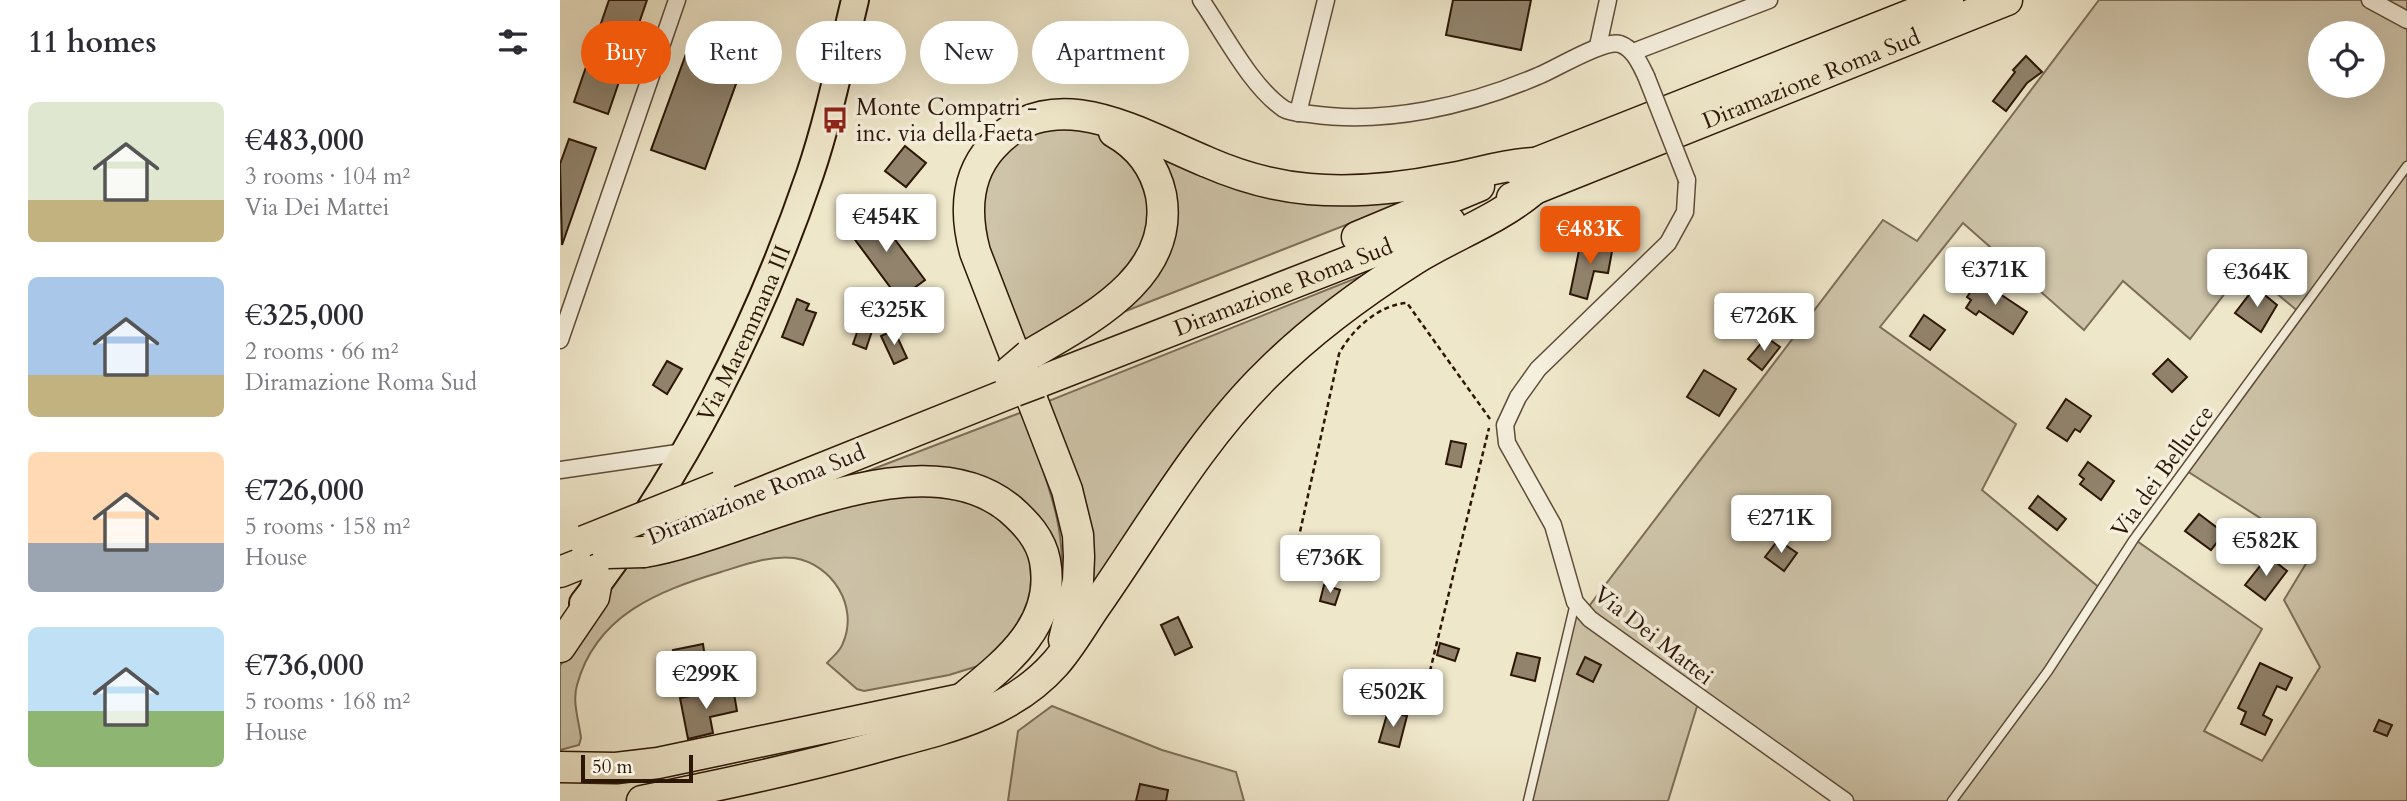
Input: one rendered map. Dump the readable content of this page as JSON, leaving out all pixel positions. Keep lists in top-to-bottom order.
{
  "streets": {
    "highway": ["Diramazione Roma Sud"],
    "main road": ["Via Maremmana III"],
    "street": ["Via Dei Mattei"],
    "lane": ["Via dei Bellucce"]
  },
  "places": {
    "bus stop": ["Monte Compatri - inc. via della Faeta"]
  },
  "scale_bar": "50 m",
  "page": {
    "heading": "11 homes",
    "chip": [
      "Buy",
      "Rent",
      "Filters",
      "New",
      "Apartment"
    ],
    "list": [
      {
        "name": "€483,000",
        "note": "3 rooms · 104 m² · Via Dei Mattei"
      },
      {
        "name": "€325,000",
        "note": "2 rooms · 66 m² · Diramazione Roma Sud"
      },
      {
        "name": "€726,000",
        "note": "5 rooms · 158 m² · House"
      },
      {
        "name": "€736,000",
        "note": "5 rooms · 168 m² · House"
      }
    ],
    "price": [
      "€454K",
      "€483K",
      "€371K",
      "€364K",
      "€325K",
      "€726K",
      "€271K",
      "€582K",
      "€736K",
      "€299K",
      "€502K"
    ],
    "scale": "50 m"
  }
}
